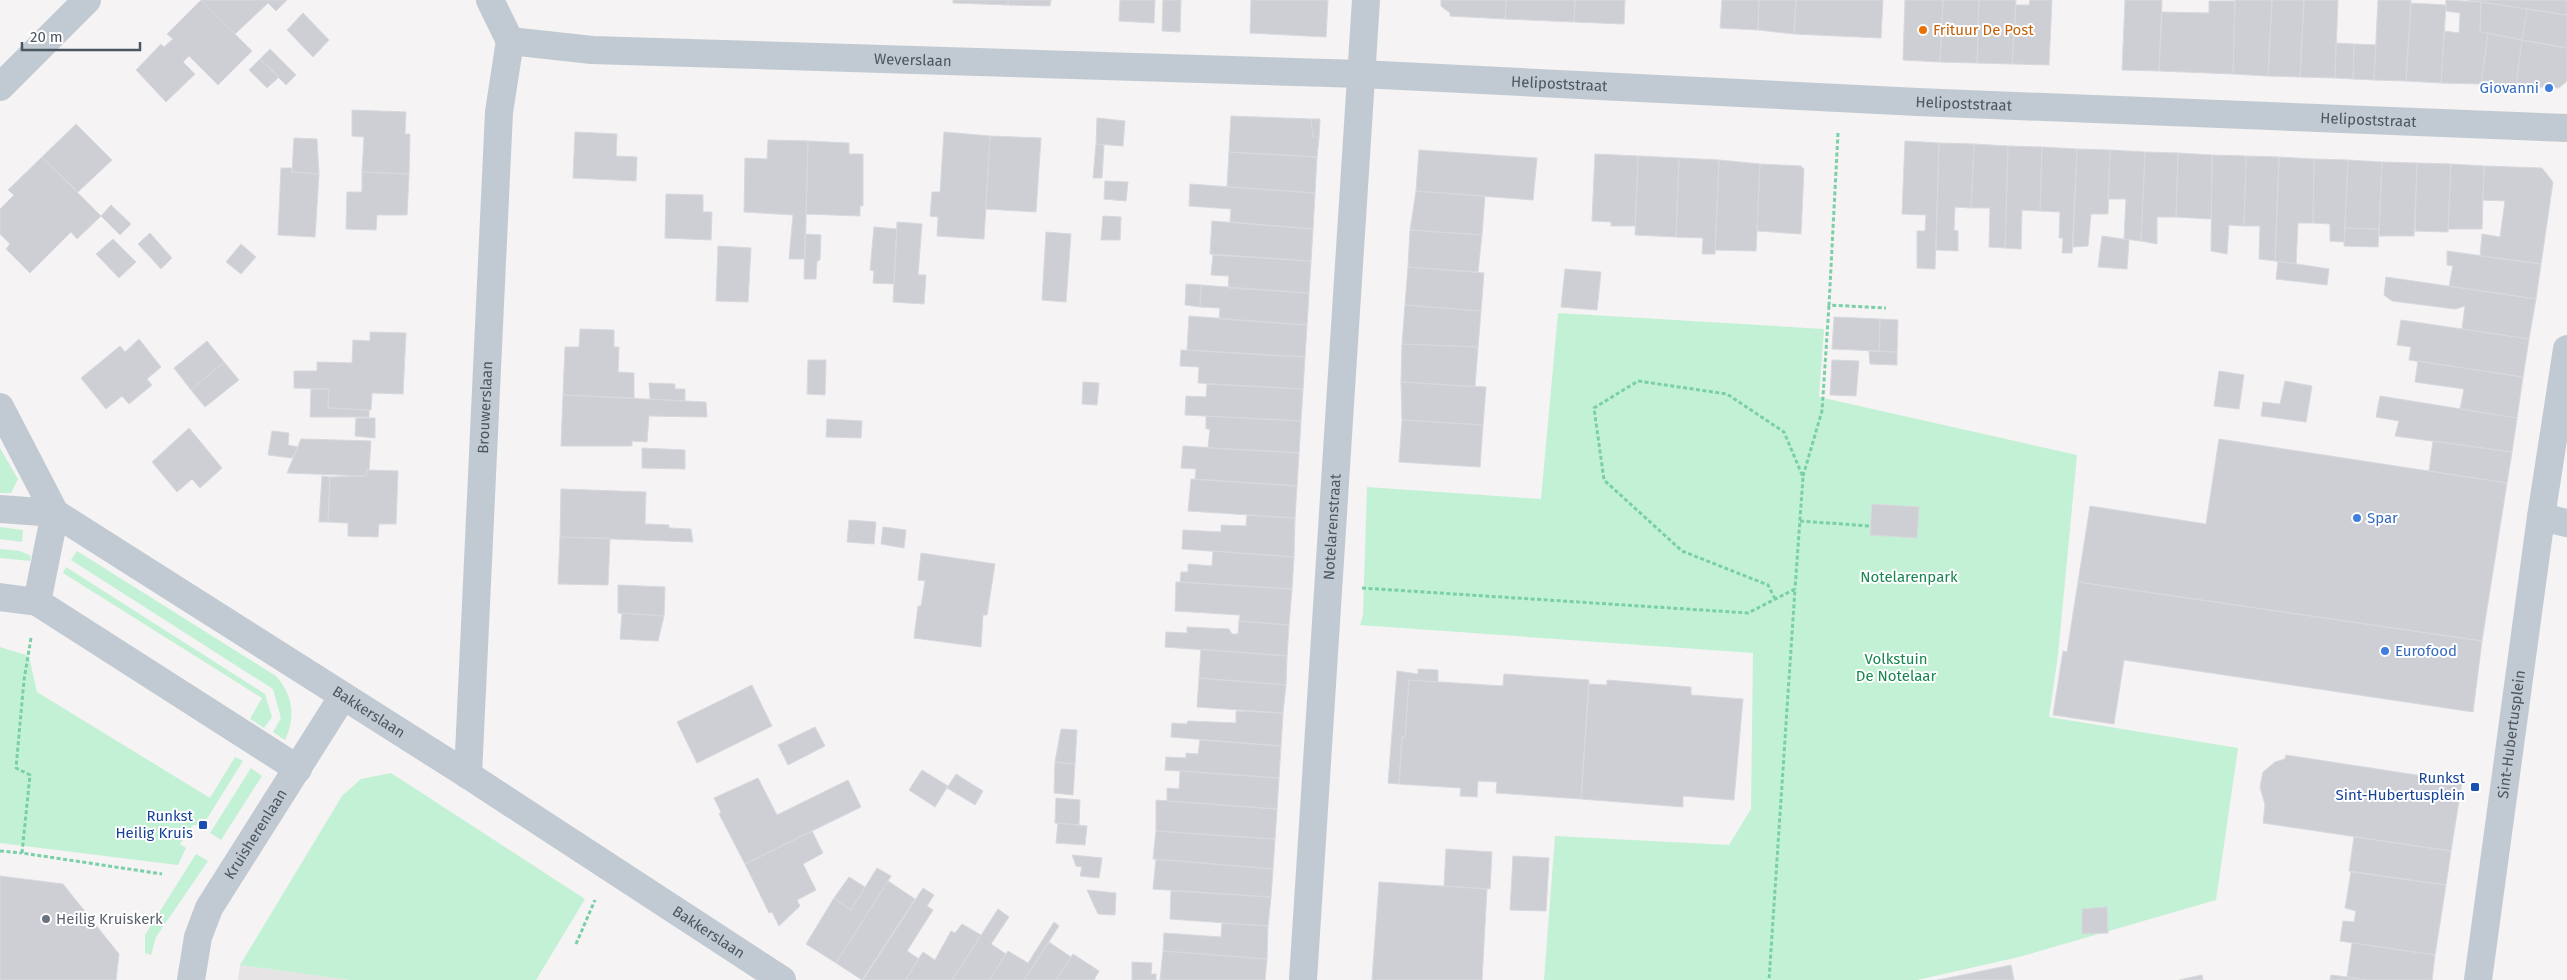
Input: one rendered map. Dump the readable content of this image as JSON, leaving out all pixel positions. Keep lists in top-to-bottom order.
{
  "streets": {
    "street": [
      "Weverslaan",
      "Helipoststraat",
      "Brouwerslaan",
      "Notelarenstraat",
      "Bakkerslaan",
      "Sint-Hubertusplein",
      "Kruisherenlaan"
    ]
  },
  "crossings": [
    ["Weverslaan", "Helipoststraat"],
    ["Weverslaan", "Brouwerslaan"],
    ["Weverslaan", "Notelarenstraat"],
    ["Helipoststraat", "Notelarenstraat"],
    ["Brouwerslaan", "Bakkerslaan"],
    ["Bakkerslaan", "Kruisherenlaan"]
  ],
  "parks": ["Notelarenpark", "Volkstuin De Notelaar"],
  "places": {
    "other": [
      "Frituur De Post",
      "Giovanni",
      "Spar",
      "Eurofood",
      "Heilig Kruiskerk"
    ],
    "transit": ["Runkst Sint-Hubertusplein", "Runkst Heilig Kruis"]
  },
  "scale_bar": "20 m"
}
